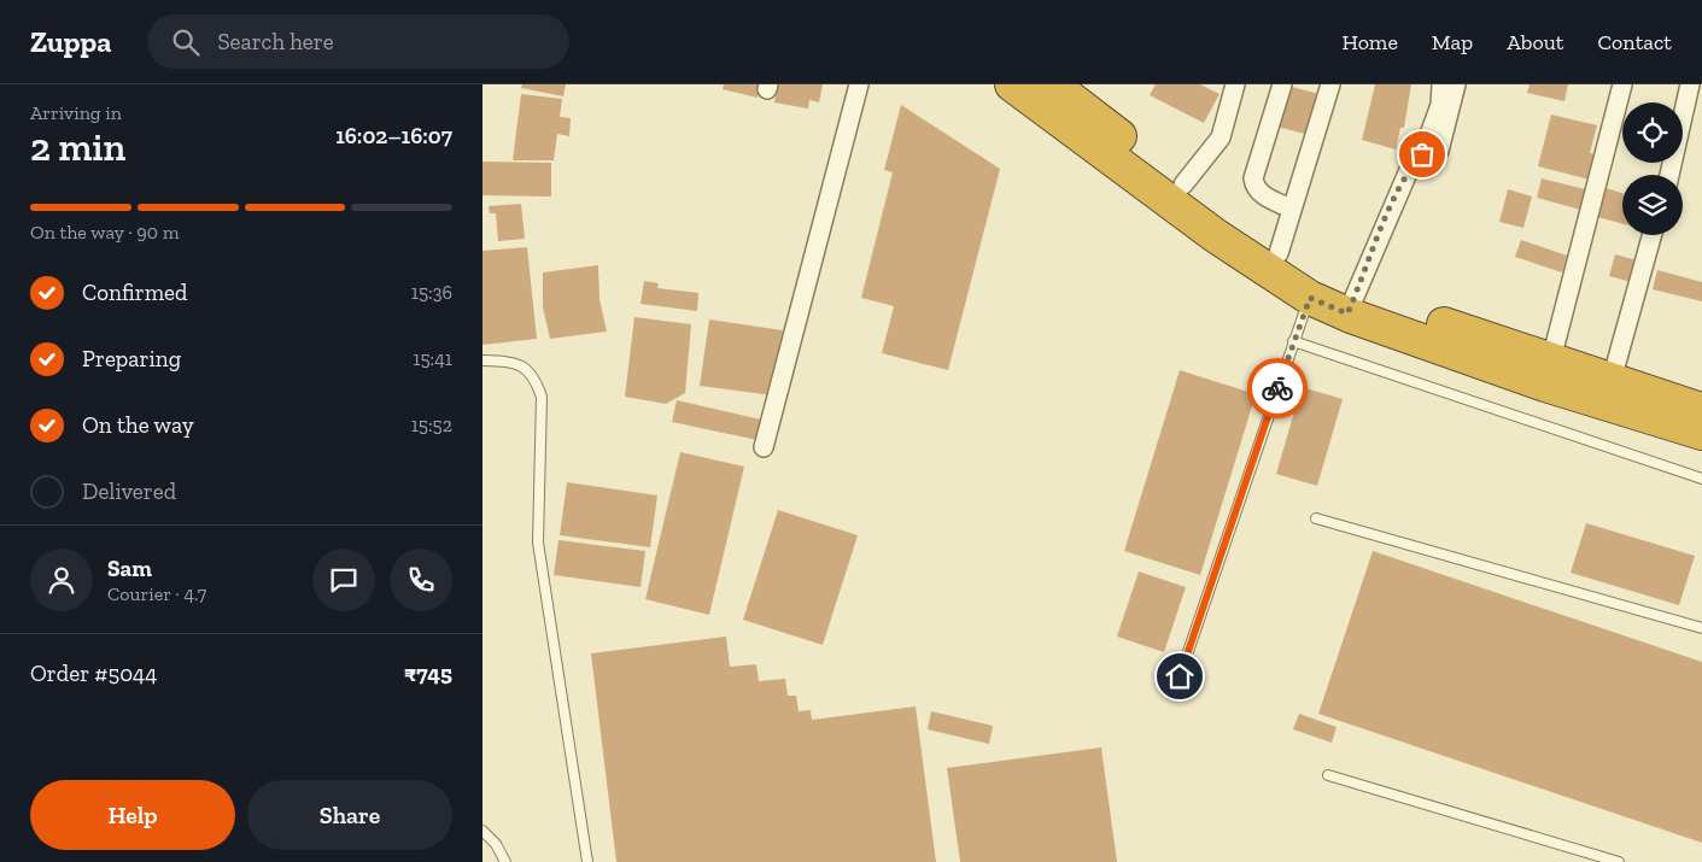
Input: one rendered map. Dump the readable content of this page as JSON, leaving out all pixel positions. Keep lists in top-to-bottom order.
{
  "page": {
    "header": "Zuppa",
    "search": "Search here",
    "nav": [
      "Home",
      "Map",
      "About",
      "Contact"
    ],
    "heading": ["2 min", "Arriving in", "16:02–16:07"],
    "panel": [
      "Sam",
      "Courier · 4.7",
      "Order #5044",
      "₹745"
    ],
    "bar": "On the way · 90 m",
    "list": [
      ["Confirmed", "15:36"],
      ["Preparing", "15:41"],
      ["On the way", "15:52"],
      "Delivered"
    ],
    "buttons": ["Help", "Share"]
  }
}
